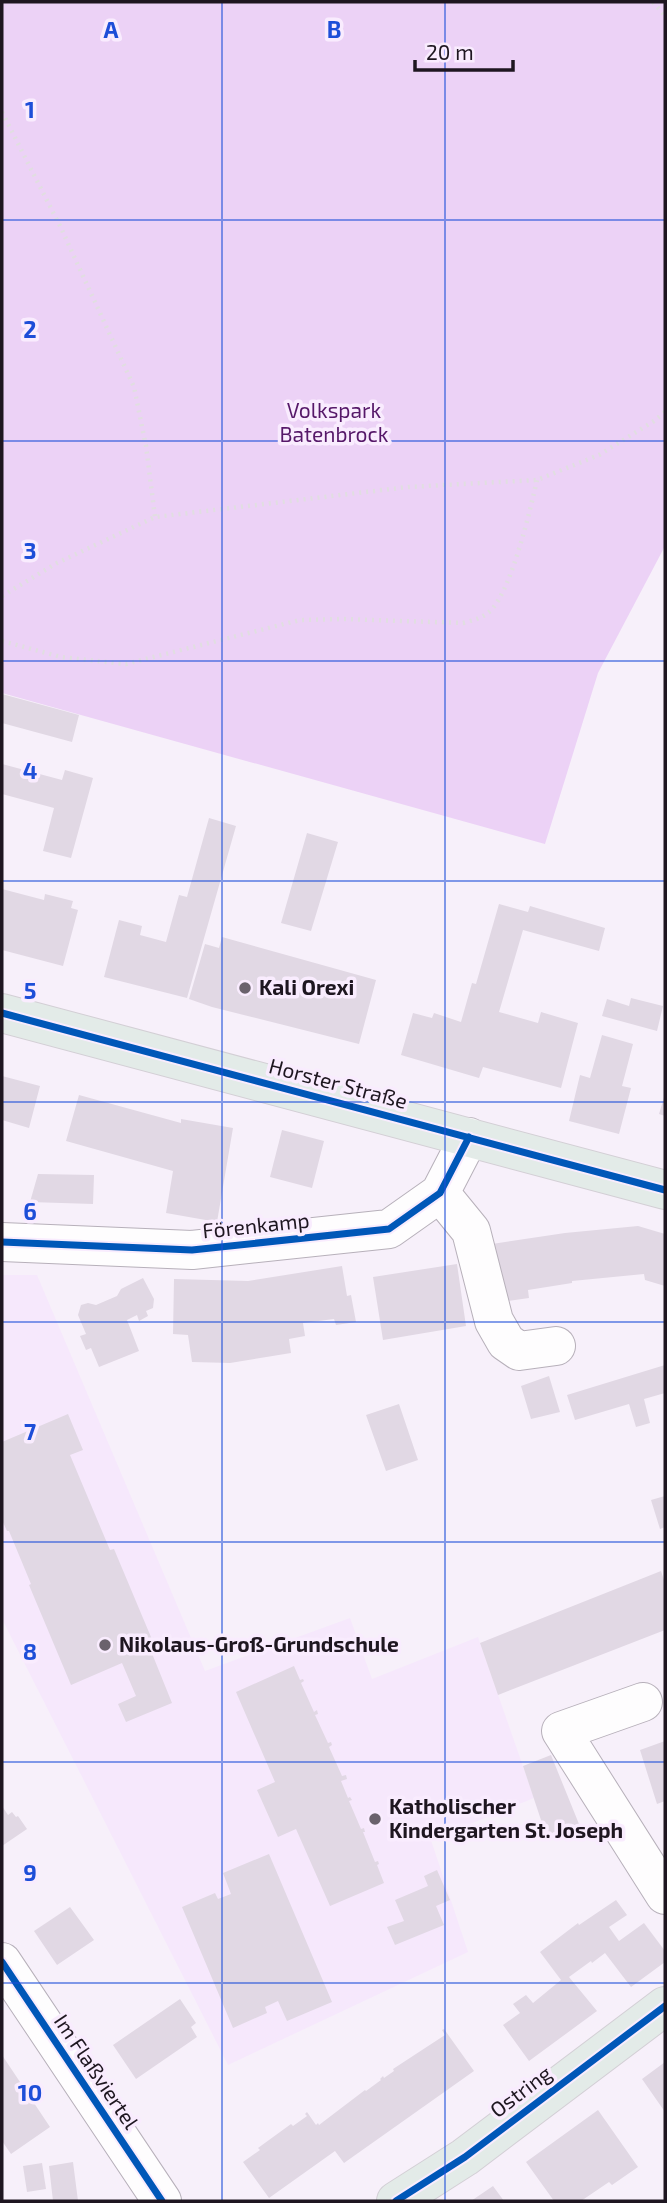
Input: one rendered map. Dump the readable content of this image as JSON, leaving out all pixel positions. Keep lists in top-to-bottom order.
{
  "streets": {
    "main road": ["Horster Straße", "Ostring"],
    "street": ["Förenkamp", "Im Flaßviertel"]
  },
  "crossings": [
    ["Horster Straße", "Förenkamp"]
  ],
  "parks": ["Volkspark Batenbrock"],
  "places": ["Kali Orexi", "Nikolaus-Groß-Grundschule", "Katholischer Kindergarten St. Joseph"],
  "scale_bar": "20 m",
  "grid": {
    "columns": ["A", "B"],
    "rows": [
      "1",
      "2",
      "3",
      "4",
      "5",
      "6",
      "7",
      "8",
      "9",
      "10"
    ]
  }
}
